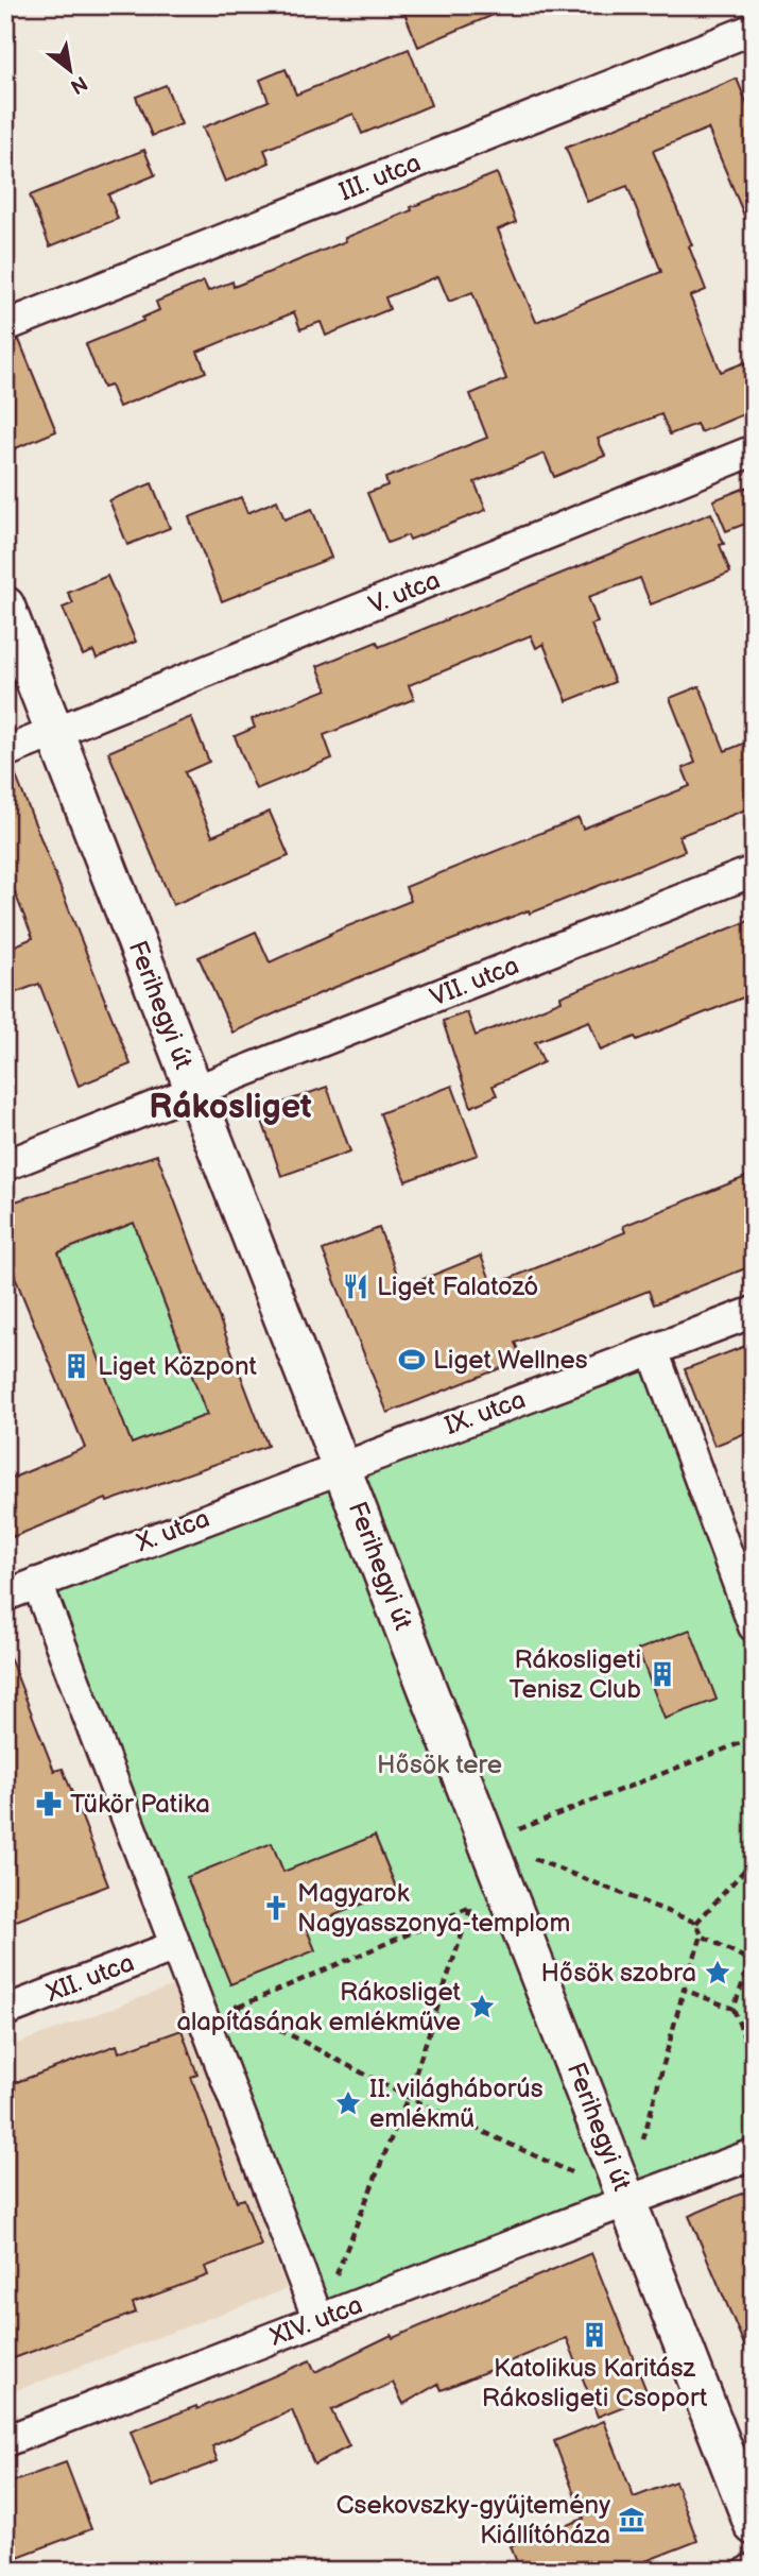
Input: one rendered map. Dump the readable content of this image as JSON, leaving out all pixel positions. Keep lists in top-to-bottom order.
{
  "streets": {
    "street": [
      "III. utca",
      "V. utca",
      "VII. utca",
      "Ferihegyi út",
      "IX. utca",
      "X. utca",
      "XII. utca",
      "XIV. utca"
    ]
  },
  "crossings": [
    ["V. utca", "Ferihegyi út"],
    ["VII. utca", "Ferihegyi út"],
    ["Ferihegyi út", "IX. utca"],
    ["Ferihegyi út", "X. utca"],
    ["Ferihegyi út", "XIV. utca"],
    ["IX. utca", "X. utca"]
  ],
  "districts": ["Rákosliget"],
  "parks": ["Hősök tere"],
  "places": {
    "restaurant": ["Liget Falatozó"],
    "sports": ["Liget Wellnes"],
    "building": ["Liget Központ", "Rákosligeti Tenisz Club", "Katolikus Karitász Rákosligeti Csoport"],
    "pharmacy": ["Tükör Patika"],
    "church": ["Magyarok Nagyasszonya-templom"],
    "place": ["Hősök szobra", "Rákosliget alapításának emlékműve", "II. világháborús emlékmű"],
    "museum": ["Csekovszky-gyűjtemény Kiállítóháza"]
  },
  "north": "bottom right"
}
